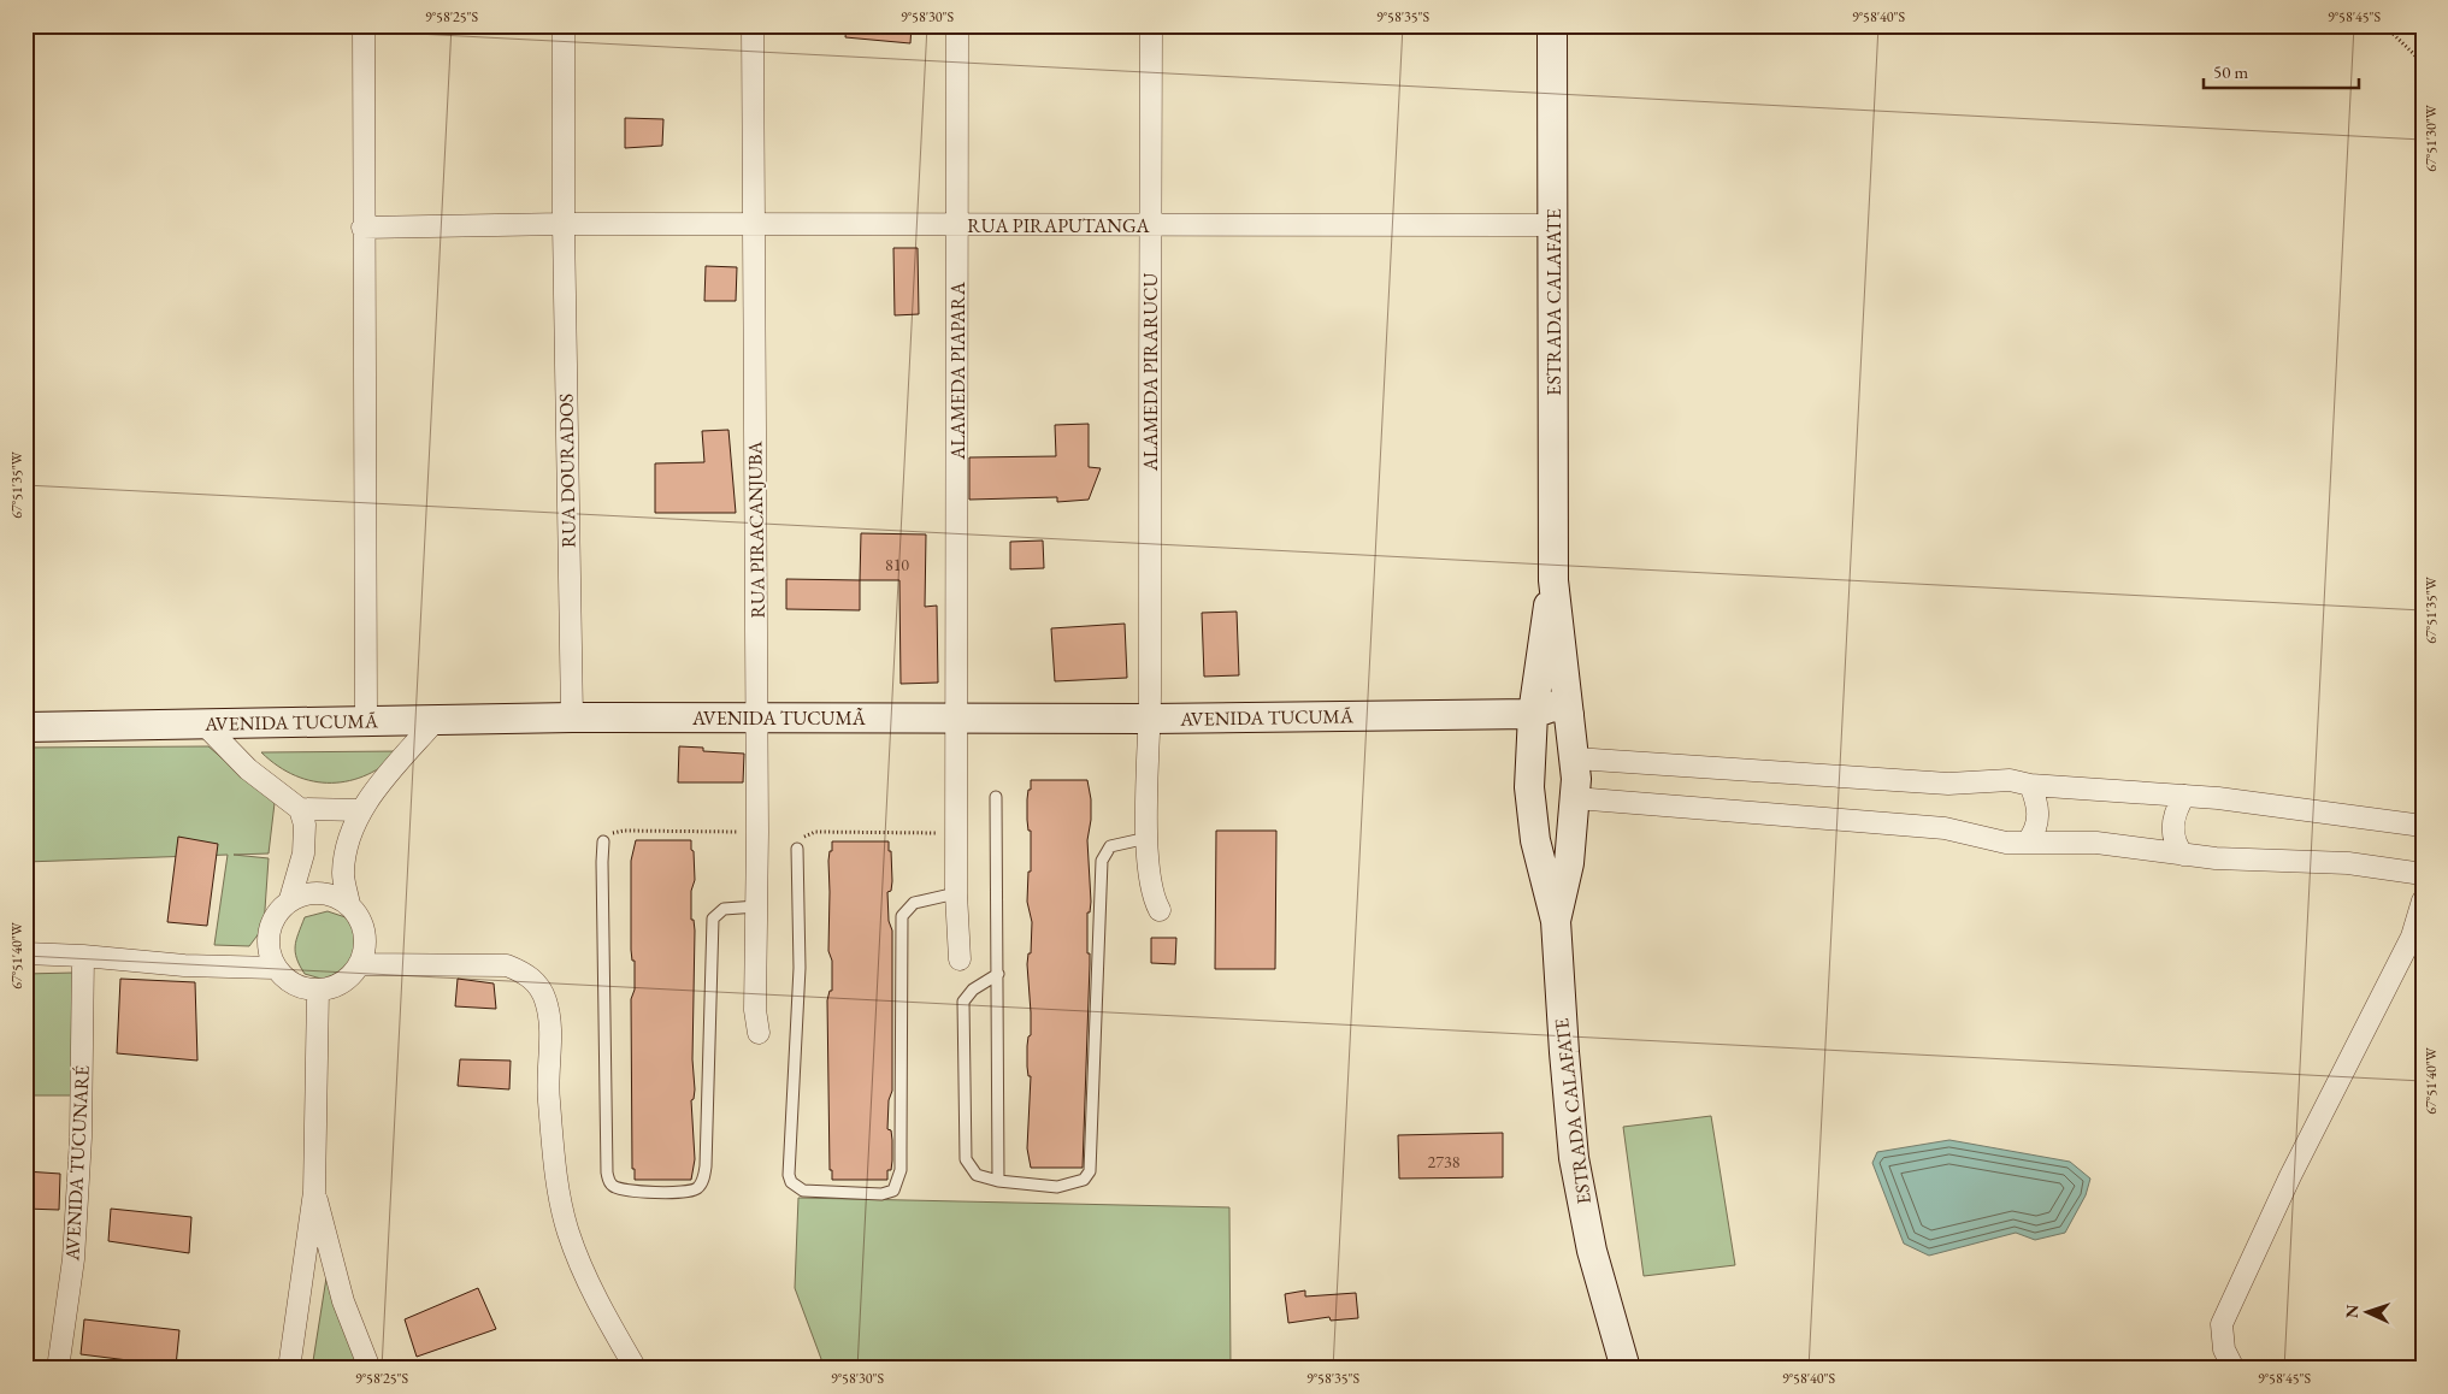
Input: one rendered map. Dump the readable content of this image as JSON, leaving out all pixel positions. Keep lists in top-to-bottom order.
{
  "streets": {
    "street": [
      "RUA PIRAPUTANGA",
      "ESTRADA CALAFATE",
      "ALAMEDA PIAPARA",
      "ALAMEDA PIRARUCU",
      "RUA DOURADOS",
      "RUA PIRACANJUBA",
      "AVENIDA TUCUMÃ",
      "AVENIDA TUCUNARÉ"
    ]
  },
  "crossings": [
    ["RUA PIRAPUTANGA", "ESTRADA CALAFATE"],
    ["RUA PIRAPUTANGA", "ALAMEDA PIAPARA"],
    ["RUA PIRAPUTANGA", "ALAMEDA PIRARUCU"],
    ["RUA PIRAPUTANGA", "RUA DOURADOS"],
    ["RUA PIRAPUTANGA", "RUA PIRACANJUBA"],
    ["ESTRADA CALAFATE", "AVENIDA TUCUMÃ"],
    ["ALAMEDA PIAPARA", "AVENIDA TUCUMÃ"],
    ["ALAMEDA PIRARUCU", "AVENIDA TUCUMÃ"],
    ["RUA DOURADOS", "AVENIDA TUCUMÃ"],
    ["RUA PIRACANJUBA", "AVENIDA TUCUMÃ"]
  ],
  "house_numbers": ["810", "2738"],
  "scale_bar": "50 m",
  "north": "left",
  "coordinates": [
    "9°58'25\"S",
    "9°58'30\"S",
    "9°58'35\"S",
    "9°58'40\"S",
    "9°58'45\"S",
    "67°51'30\"W",
    "67°51'35\"W",
    "67°51'40\"W"
  ]
}
